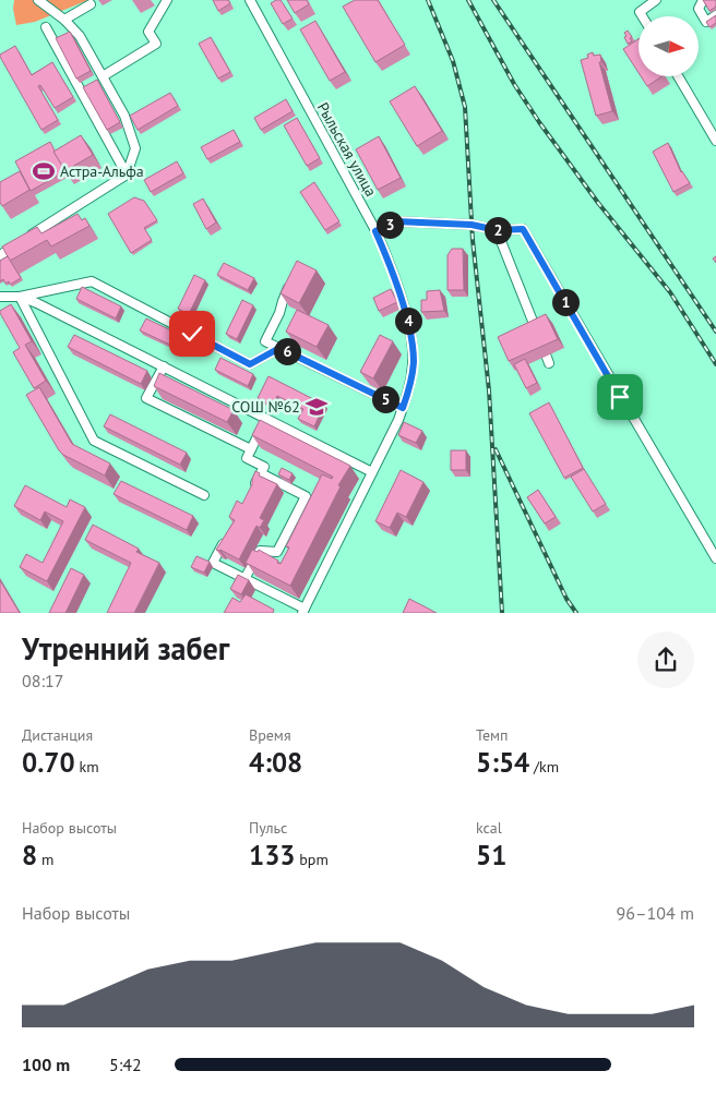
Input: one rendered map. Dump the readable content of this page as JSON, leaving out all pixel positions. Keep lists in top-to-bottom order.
{
  "streets": {
    "street": ["Рыльская улица"]
  },
  "places": {
    "sports": ["Астра-Альфа"],
    "school or university": ["СОШ №62"]
  },
  "north": "right",
  "page": {
    "pins": [
      "3",
      "2",
      "1",
      "4",
      "6",
      "5"
    ],
    "heading": ["Утренний забег", "08:17"],
    "stats": [
      ["Дистанция", "0.70 km"],
      ["Время", "4:08"],
      ["Темп", "5:54 /km"],
      ["Набор высоты", "8 m"],
      ["Пульс", "133 bpm"],
      ["kcal", "51"]
    ],
    "chart": ["Набор высоты", "96–104 m"],
    "list": [
      {
        "name": "100 m",
        "note": "5:42"
      }
    ]
  }
}
